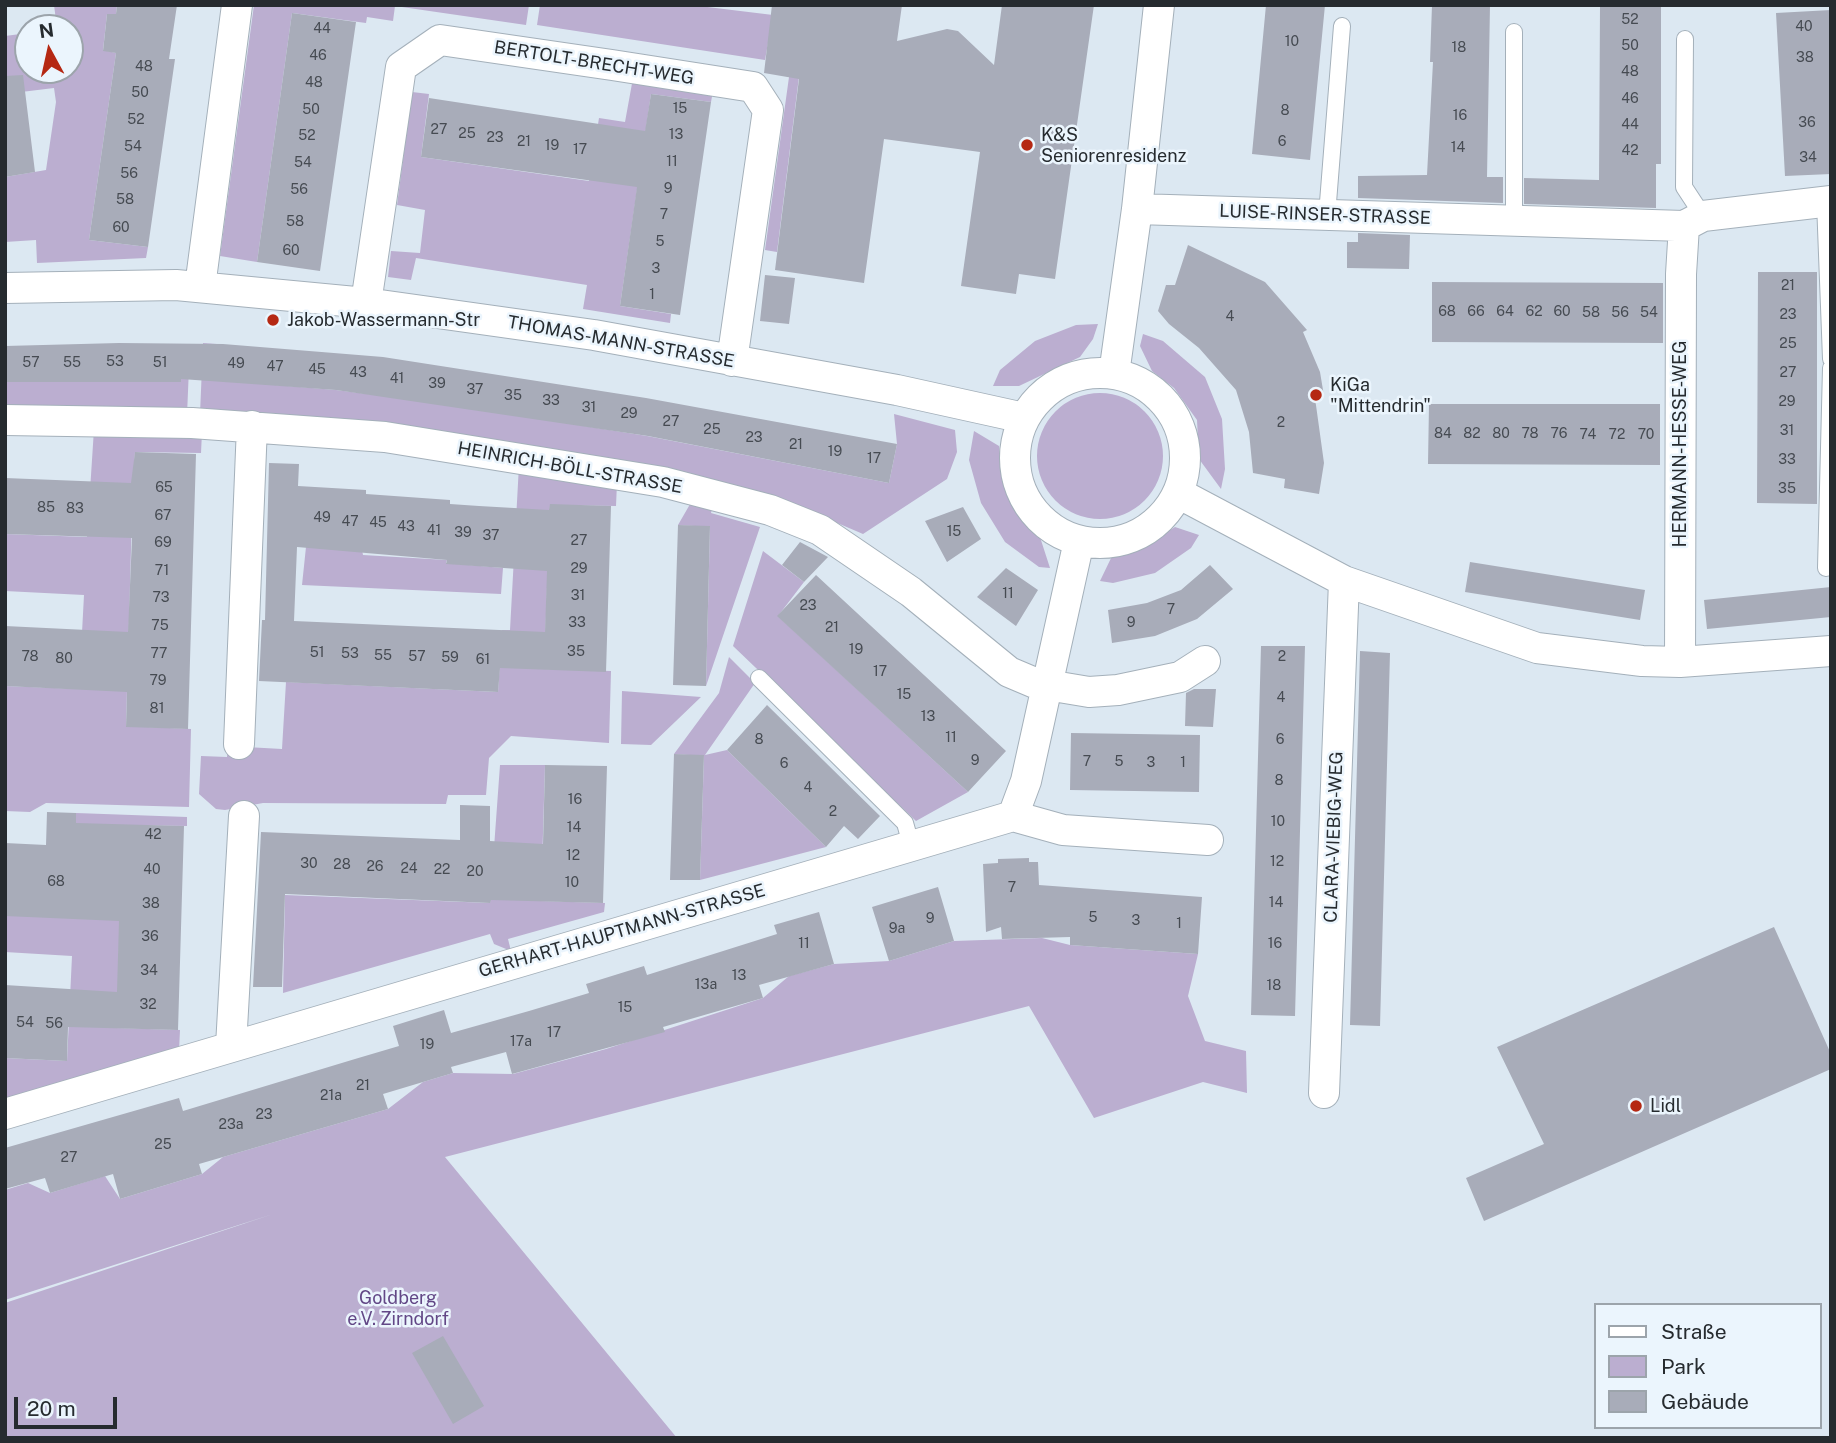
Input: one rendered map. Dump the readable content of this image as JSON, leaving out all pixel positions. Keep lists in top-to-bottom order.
{
  "streets": {
    "street": [
      "BERTOLT-BRECHT-WEG",
      "LUISE-RINSER-STRASSE",
      "THOMAS-MANN-STRASSE",
      "HERMANN-HESSE-WEG",
      "HEINRICH-BÖLL-STRASSE",
      "CLARA-VIEBIG-WEG",
      "GERHART-HAUPTMANN-STRASSE"
    ]
  },
  "crossings": [
    ["BERTOLT-BRECHT-WEG", "THOMAS-MANN-STRASSE"]
  ],
  "parks": ["Goldberg e.V. Zirndorf"],
  "places": [
    "K&S Seniorenresidenz",
    "Jakob-Wassermann-Str",
    "KiGa \"Mittendrin\"",
    "Lidl"
  ],
  "house_numbers": [
    "52",
    "40",
    "44",
    "10",
    "50",
    "18",
    "46",
    "38",
    "48",
    "48",
    "48",
    "50",
    "46",
    "15",
    "50",
    "8",
    "16",
    "52",
    "36",
    "44",
    "27",
    "25",
    "13",
    "52",
    "23",
    "21",
    "6",
    "19",
    "54",
    "14",
    "17",
    "42",
    "34",
    "11",
    "54",
    "56",
    "9",
    "56",
    "58",
    "7",
    "58",
    "60",
    "5",
    "60",
    "3",
    "21",
    "1",
    "68",
    "66",
    "64",
    "62",
    "60",
    "58",
    "56",
    "54",
    "23",
    "4",
    "25",
    "53",
    "57",
    "55",
    "51",
    "49",
    "47",
    "45",
    "43",
    "27",
    "41",
    "39",
    "37",
    "35",
    "33",
    "29",
    "31",
    "29",
    "27",
    "2",
    "25",
    "31",
    "84",
    "82",
    "80",
    "78",
    "76",
    "74",
    "72",
    "70",
    "23",
    "21",
    "19",
    "17",
    "33",
    "65",
    "35",
    "85",
    "83",
    "67",
    "49",
    "47",
    "45",
    "43",
    "41",
    "15",
    "39",
    "37",
    "27",
    "69",
    "29",
    "71",
    "11",
    "31",
    "73",
    "23",
    "7",
    "33",
    "9",
    "75",
    "21",
    "19",
    "35",
    "51",
    "77",
    "53",
    "55",
    "78",
    "57",
    "2",
    "59",
    "80",
    "61",
    "17",
    "79",
    "15",
    "4",
    "81",
    "13",
    "11",
    "8",
    "6",
    "9",
    "7",
    "5",
    "3",
    "1",
    "6",
    "8",
    "4",
    "16",
    "2",
    "10",
    "14",
    "42",
    "12",
    "12",
    "30",
    "28",
    "26",
    "24",
    "40",
    "22",
    "20",
    "68",
    "10",
    "7",
    "14",
    "38",
    "5",
    "9",
    "3",
    "1",
    "9a",
    "36",
    "11",
    "16",
    "34",
    "13",
    "13a",
    "18",
    "32",
    "15",
    "54",
    "56",
    "17",
    "17a",
    "19",
    "21",
    "21a",
    "23",
    "23a",
    "25",
    "27"
  ],
  "legend": ["Straße", "Park", "Gebäude"],
  "scale_bar": "20 m",
  "north": "top"
}
